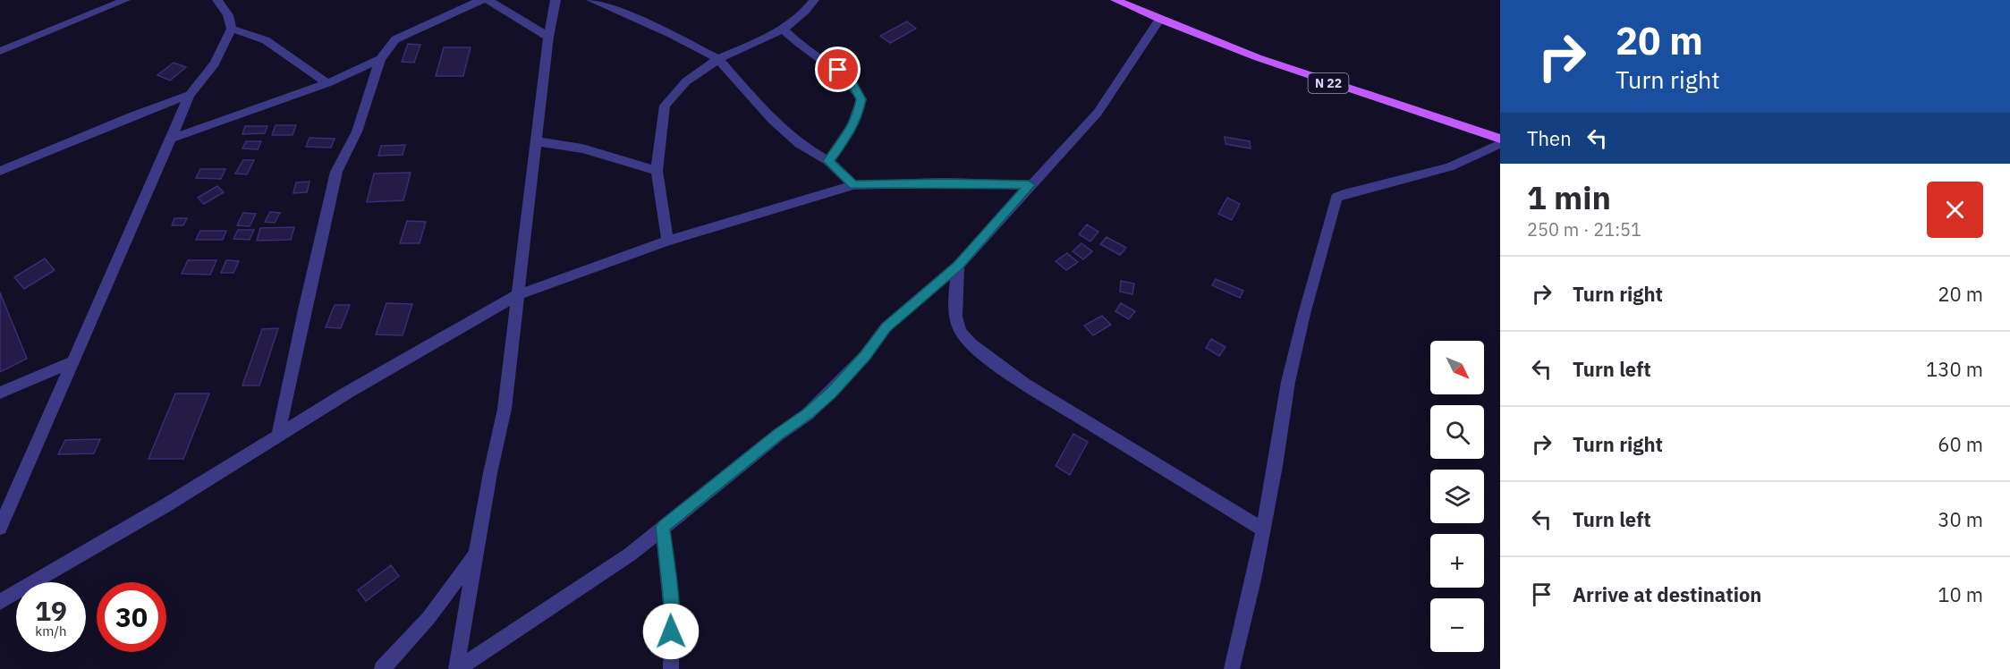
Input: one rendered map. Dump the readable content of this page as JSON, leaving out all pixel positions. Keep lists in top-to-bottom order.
{
  "streets": {
    "main road": ["N 22"]
  },
  "north": "bottom right",
  "page": {
    "turn": ["20 m", "Turn right"],
    "then": "Then",
    "heading": ["1 min", "250 m · 21:51"],
    "list": [
      {
        "name": "Turn right",
        "value": "20 m"
      },
      {
        "name": "Turn left",
        "value": "130 m"
      },
      {
        "name": "Turn right",
        "value": "60 m"
      },
      {
        "name": "Turn left",
        "value": "30 m"
      },
      {
        "name": "Arrive at destination",
        "value": "10 m"
      }
    ],
    "map_buttons": ["+", "−"],
    "speed": "19 km/h",
    "limit": "30"
  }
}
